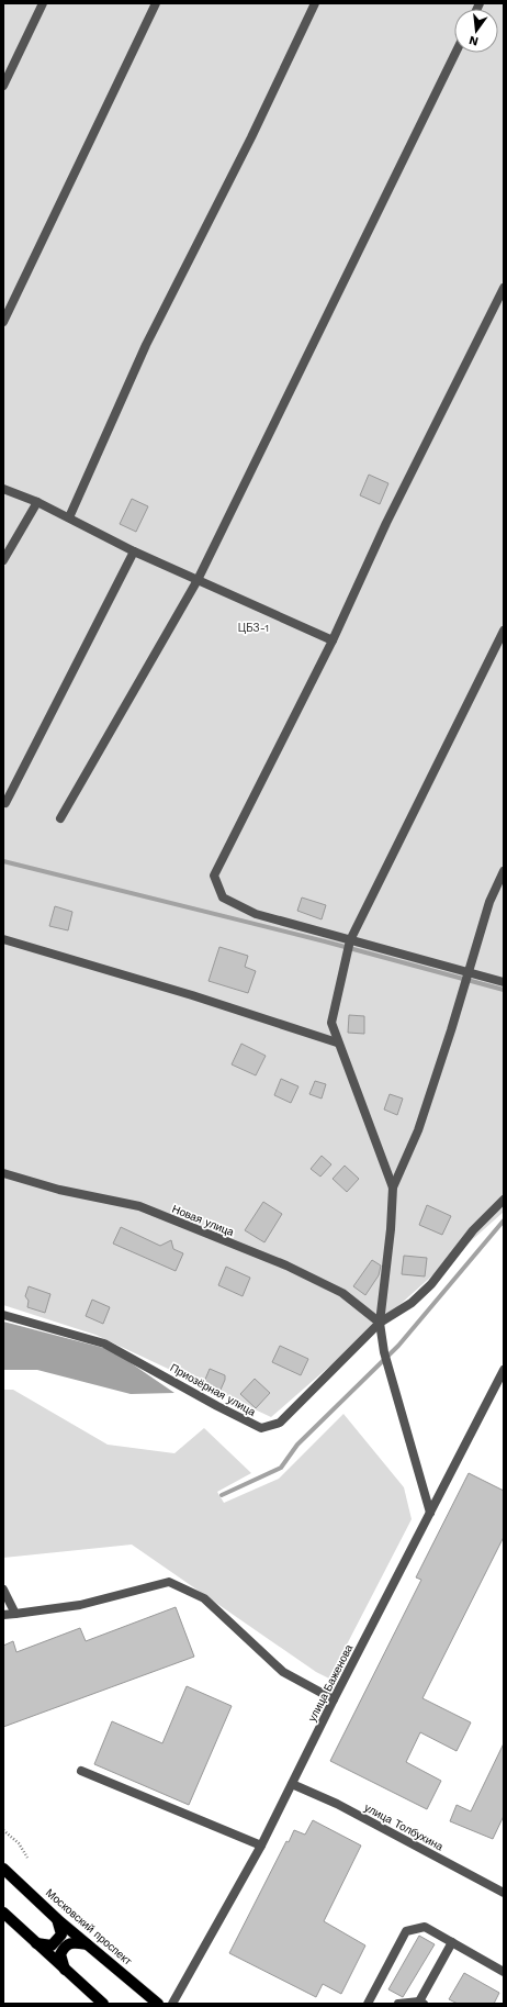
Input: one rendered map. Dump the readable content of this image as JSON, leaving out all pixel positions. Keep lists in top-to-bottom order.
{
  "streets": {
    "main road": ["Московский проспект"],
    "street": [
      "Новая улица",
      "Приозёрная улица",
      "улица Баженова",
      "улица Толбухина"
    ]
  },
  "crossings": [
    ["Новая улица", "Приозёрная улица"],
    ["улица Баженова", "улица Толбухина"]
  ],
  "parks": ["ЦБЗ-1"],
  "north": "bottom"
}
